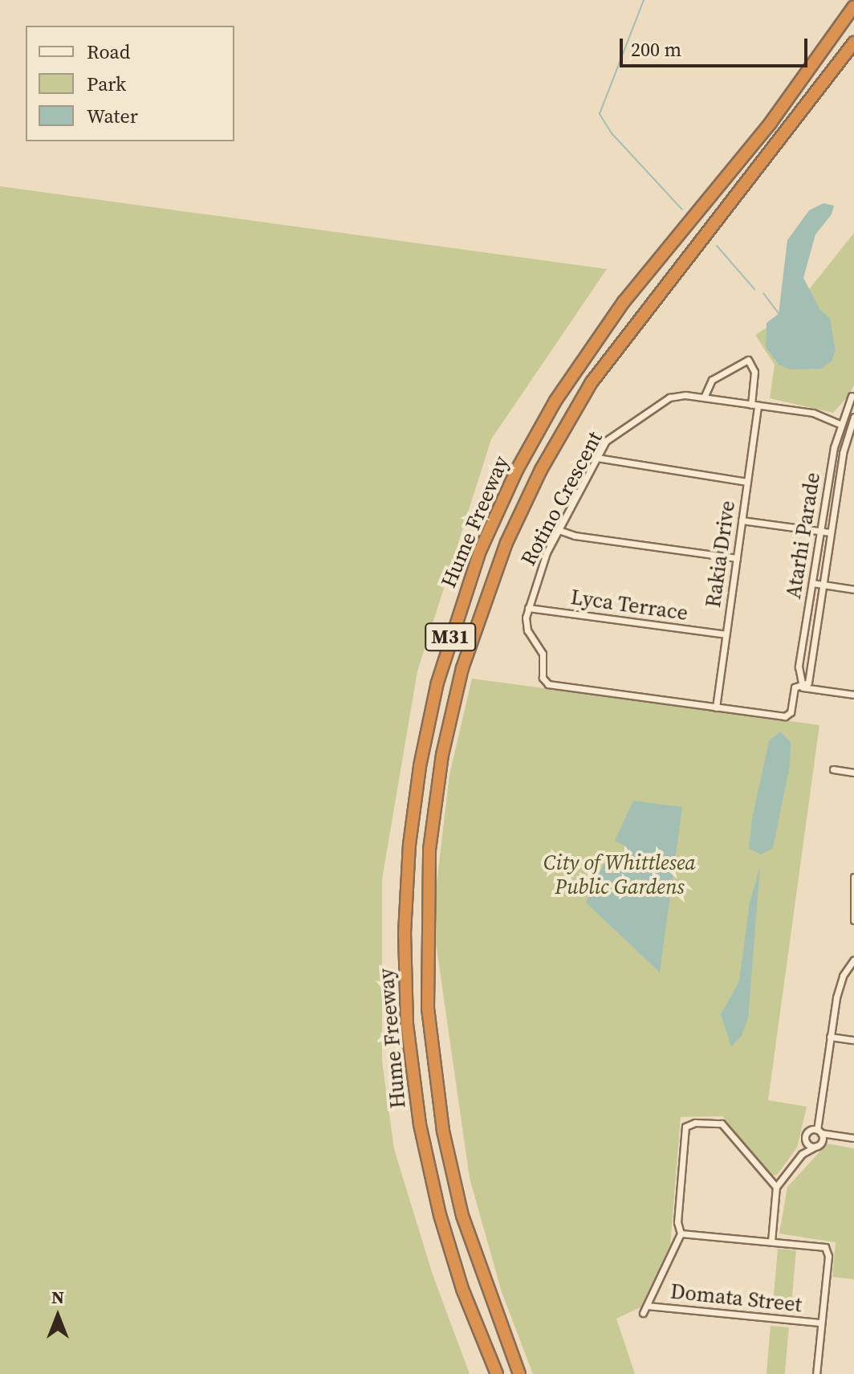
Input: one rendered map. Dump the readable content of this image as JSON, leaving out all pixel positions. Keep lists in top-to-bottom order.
{
  "streets": {
    "highway": ["Hume Freeway", "M31"],
    "street": [
      "Rotino Crescent",
      "Atarhi Parade",
      "Rakia Drive",
      "Lyca Terrace",
      "Domata Street"
    ]
  },
  "crossings": [
    ["Rotino Crescent", "Atarhi Parade"],
    ["Rotino Crescent", "Rakia Drive"],
    ["Rotino Crescent", "Lyca Terrace"],
    ["Rakia Drive", "Lyca Terrace"]
  ],
  "parks": ["City of Whittlesea Public Gardens"],
  "legend": ["Road", "Park", "Water"],
  "scale_bar": "200 m",
  "north": "top"
}
